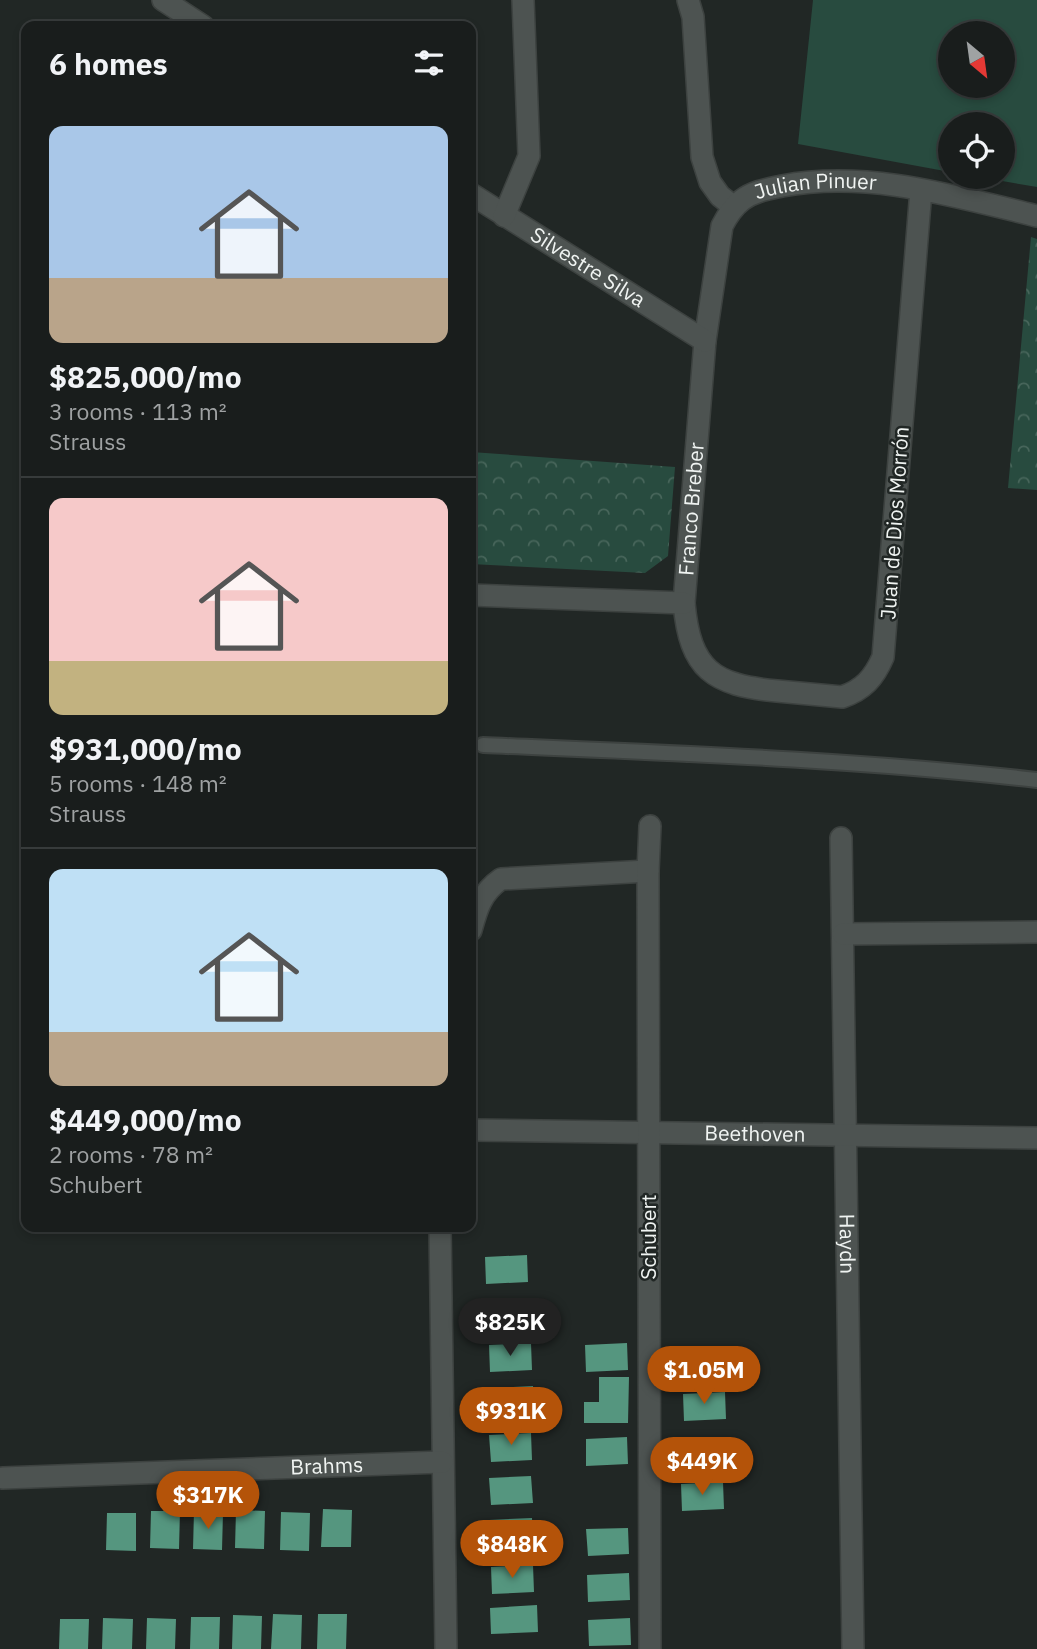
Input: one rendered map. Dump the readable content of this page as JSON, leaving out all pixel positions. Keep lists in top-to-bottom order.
{
  "streets": {
    "street": [
      "Julian Pinuer",
      "Silvestre Silva",
      "Franco Breber",
      "Juan de Dios Morrón",
      "Beethoven",
      "Schubert",
      "Haydn",
      "Brahms"
    ]
  },
  "crossings": [
    ["Julian Pinuer", "Silvestre Silva"],
    ["Julian Pinuer", "Franco Breber"],
    ["Julian Pinuer", "Juan de Dios Morrón"],
    ["Silvestre Silva", "Franco Breber"],
    ["Franco Breber", "Juan de Dios Morrón"],
    ["Beethoven", "Schubert"],
    ["Beethoven", "Haydn"]
  ],
  "north": "bottom right",
  "page": {
    "heading": "6 homes",
    "list": [
      {
        "name": "$825,000/mo",
        "note": "3 rooms · 113 m² · Strauss"
      },
      {
        "name": "$931,000/mo",
        "note": "5 rooms · 148 m² · Strauss"
      },
      {
        "name": "$449,000/mo",
        "note": "2 rooms · 78 m² · Schubert"
      }
    ],
    "price": [
      "$825K",
      "$1.05M",
      "$931K",
      "$449K",
      "$317K",
      "$848K"
    ]
  }
}
